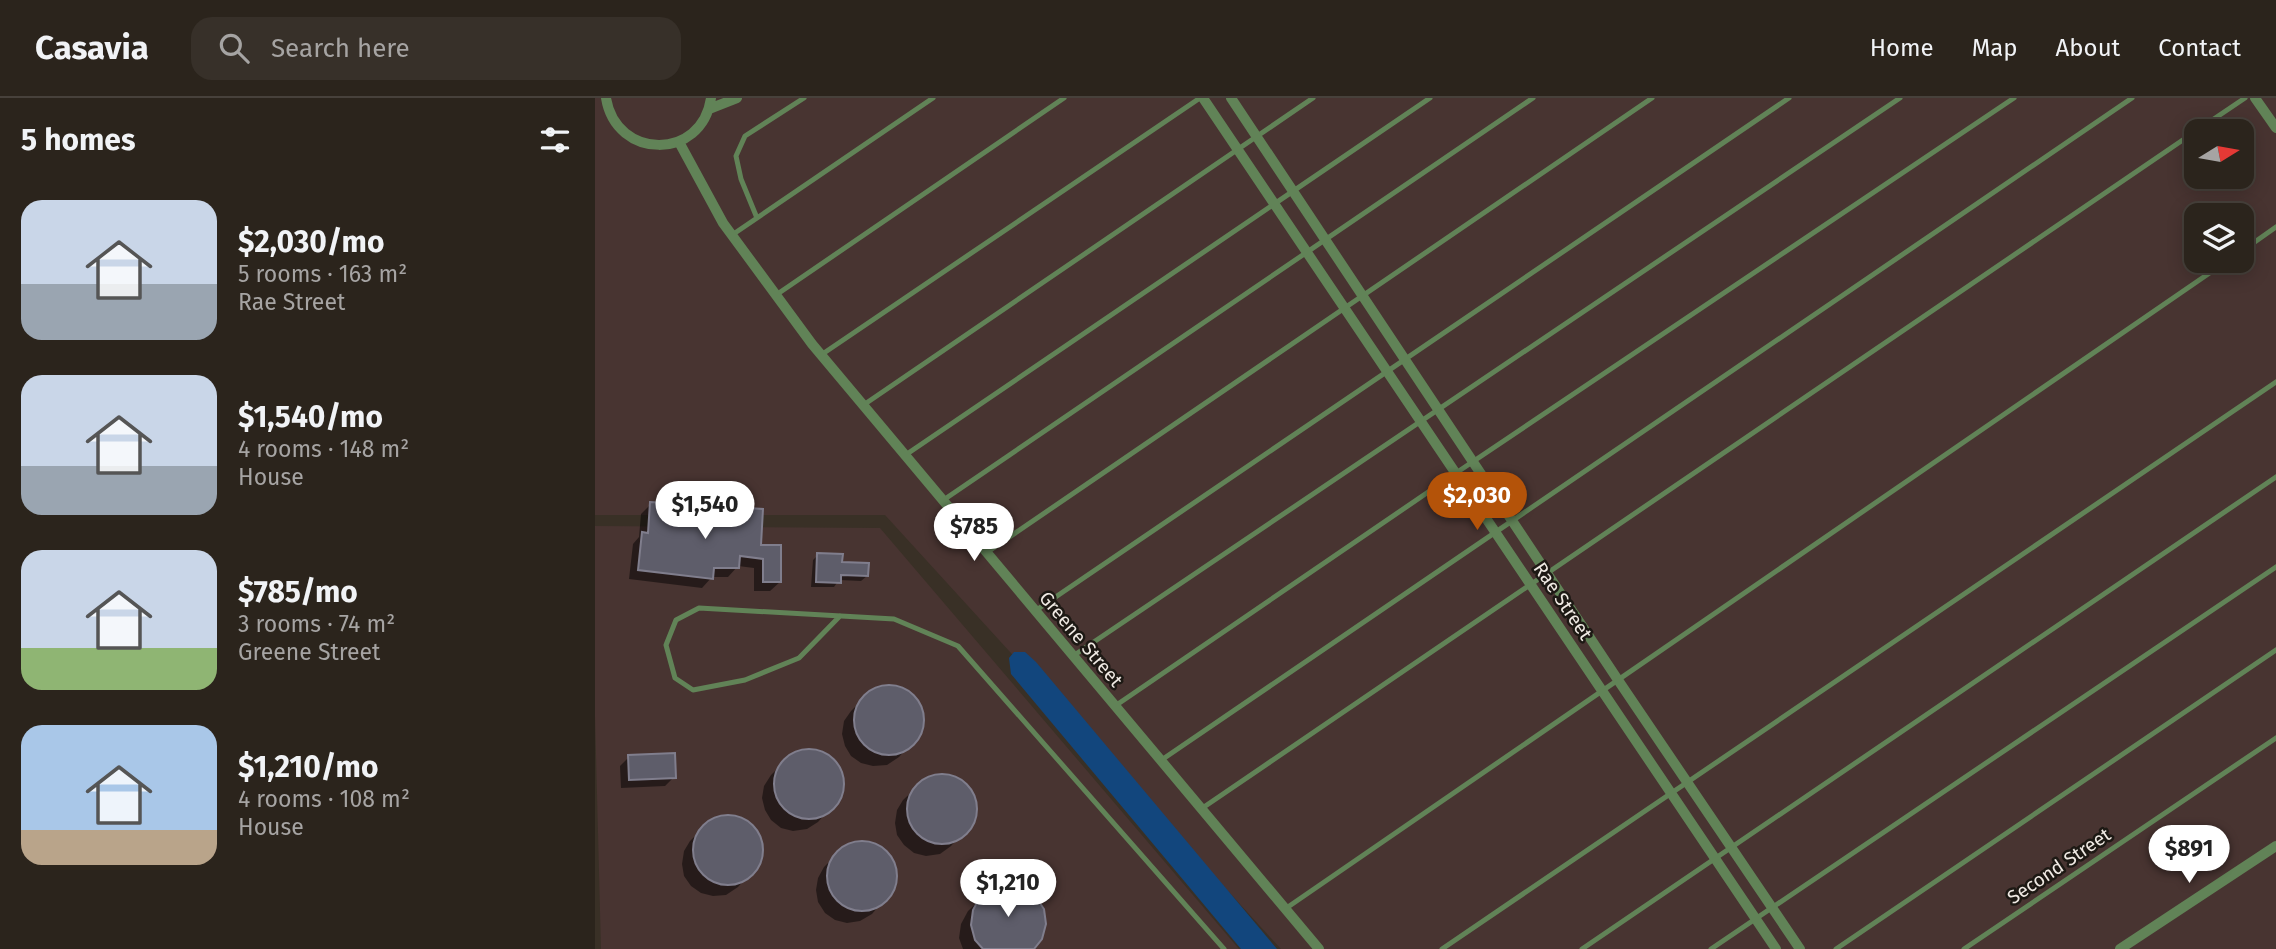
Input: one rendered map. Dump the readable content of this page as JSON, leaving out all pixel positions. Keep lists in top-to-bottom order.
{
  "streets": {
    "street": ["Rae Street", "Greene Street"],
    "lane": ["Second Street"]
  },
  "north": "right",
  "page": {
    "header": "Casavia",
    "search": "Search here",
    "nav": [
      "Home",
      "Map",
      "About",
      "Contact"
    ],
    "heading": "5 homes",
    "list": [
      {
        "name": "$2,030/mo",
        "note": "5 rooms · 163 m² · Rae Street"
      },
      {
        "name": "$1,540/mo",
        "note": "4 rooms · 148 m² · House"
      },
      {
        "name": "$785/mo",
        "note": "3 rooms · 74 m² · Greene Street"
      },
      {
        "name": "$1,210/mo",
        "note": "4 rooms · 108 m² · House"
      }
    ],
    "price": [
      "$2,030",
      "$1,540",
      "$785",
      "$891",
      "$1,210"
    ]
  }
}
